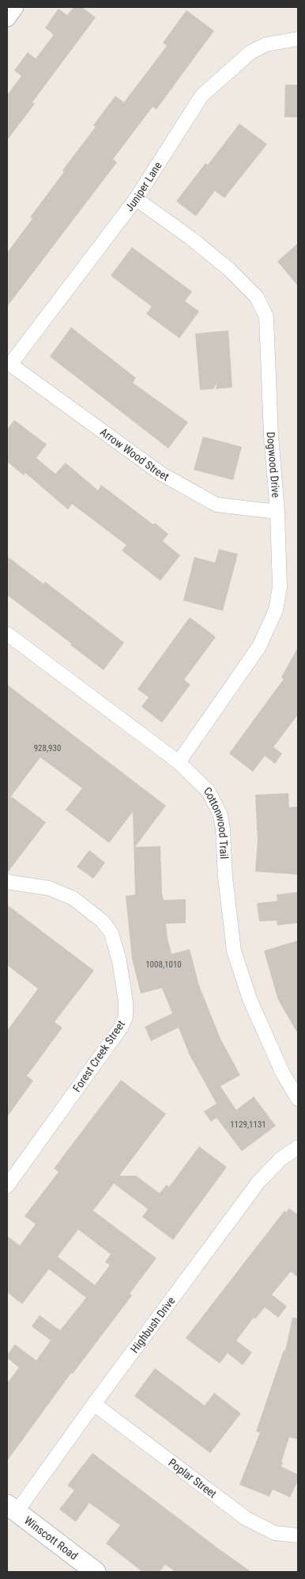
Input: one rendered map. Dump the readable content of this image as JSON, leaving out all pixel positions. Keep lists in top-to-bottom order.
{
  "streets": {
    "main road": ["Winscott Road"],
    "street": [
      "Juniper Lane",
      "Arrow Wood Street",
      "Dogwood Drive",
      "Cottonwood Trail",
      "Forest Creek Street",
      "Highbush Drive",
      "Poplar Street"
    ]
  },
  "crossings": [
    ["Juniper Lane", "Arrow Wood Street"],
    ["Juniper Lane", "Dogwood Drive"],
    ["Arrow Wood Street", "Dogwood Drive"],
    ["Dogwood Drive", "Cottonwood Trail"],
    ["Highbush Drive", "Poplar Street"],
    ["Highbush Drive", "Winscott Road"]
  ],
  "house_numbers": ["928,930", "1008,1010", "1129,1131"]
}
